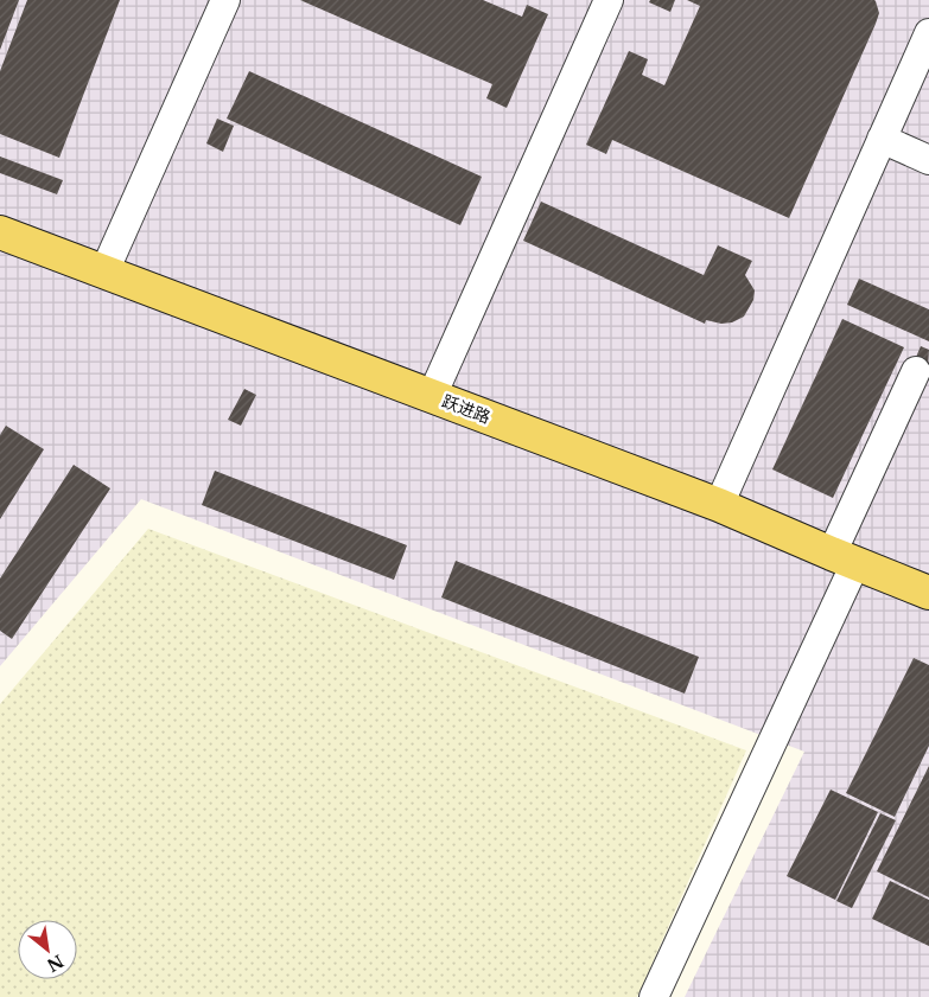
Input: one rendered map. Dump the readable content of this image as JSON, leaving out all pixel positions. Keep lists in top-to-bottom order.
{
  "streets": {
    "main road": ["跃进路"]
  },
  "north": "bottom right"
}
